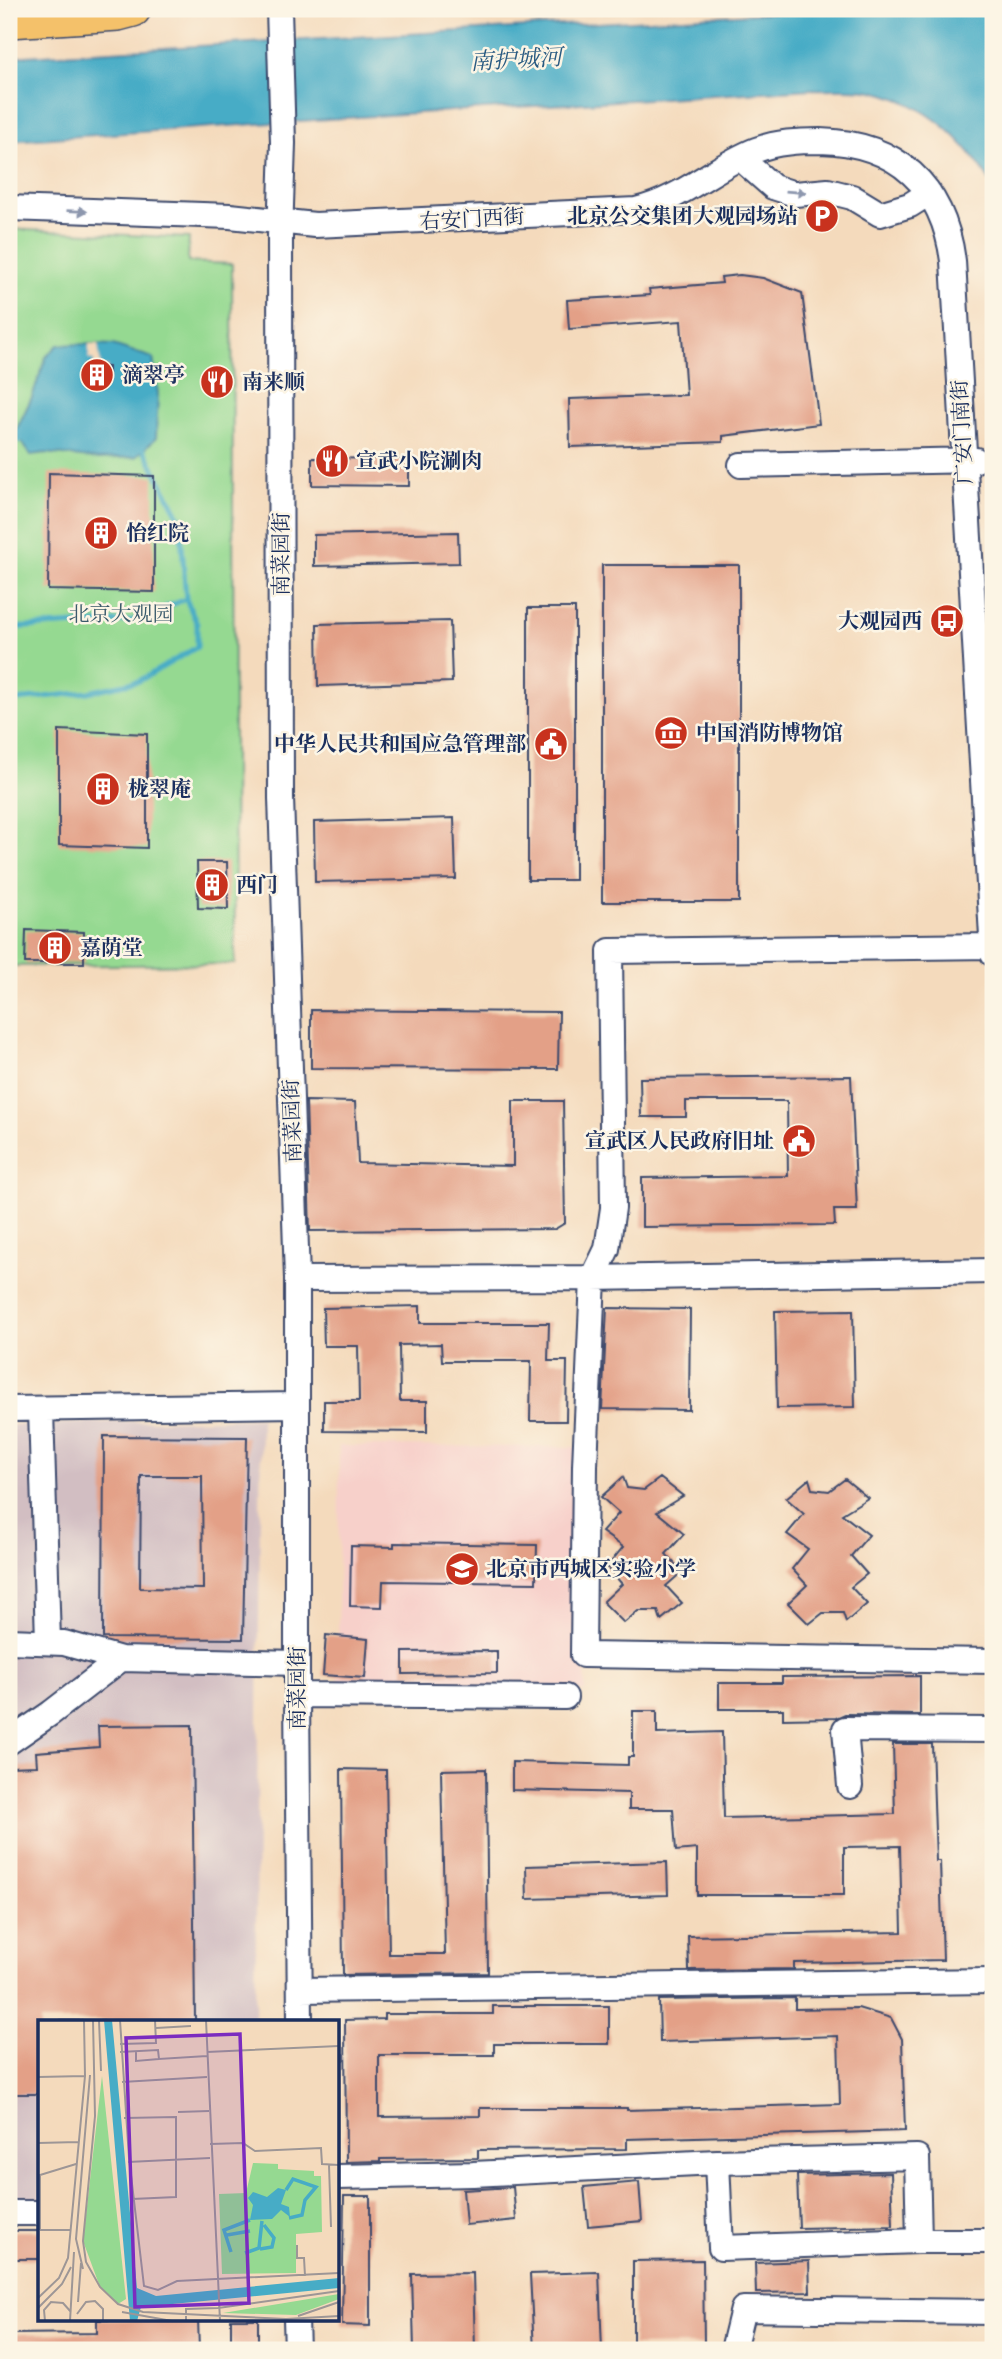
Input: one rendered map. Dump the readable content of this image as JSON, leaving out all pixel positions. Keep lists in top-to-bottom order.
{
  "streets": {
    "street": ["右安门西街", "广安门南街", "南菜园街"]
  },
  "crossings": [
    ["右安门西街", "广安门南街"],
    ["右安门西街", "南菜园街"]
  ],
  "water": ["南护城河"],
  "parks": ["北京大观园"],
  "places": {
    "parking": ["北京公交集团大观园场站"],
    "building": [
      "滴翠亭",
      "怡红院",
      "栊翠庵",
      "西门",
      "嘉荫堂"
    ],
    "restaurant": ["南来顺", "宣武小院涮肉"],
    "bus stop": ["大观园西"],
    "museum": ["中国消防博物馆"],
    "public building": ["中华人民共和国应急管理部", "宣武区人民政府旧址"],
    "school or university": ["北京市西城区实验小学"]
  }
}
